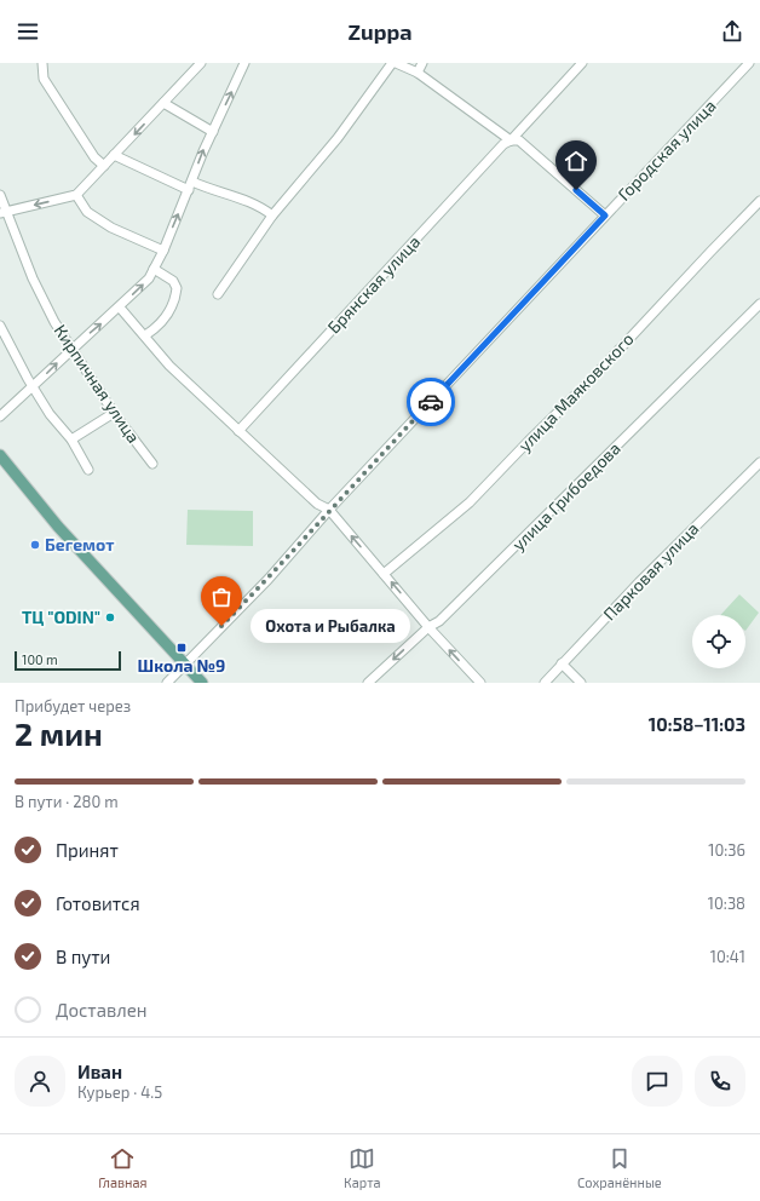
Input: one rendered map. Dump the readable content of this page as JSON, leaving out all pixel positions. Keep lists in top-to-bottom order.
{
  "streets": {
    "street": [
      "Городская улица",
      "Брянская улица",
      "Кирпичная улица",
      "улица Маяковского",
      "улица Грибоедова",
      "Парковая улица"
    ]
  },
  "places": {
    "other": ["Бегемот", "ТЦ \"ODIN\"", "Охота и Рыбалка"],
    "transit": ["Школа №9"]
  },
  "scale_bar": "100 m",
  "page": {
    "header": "Zuppa",
    "bubble": "Охота и Рыбалка",
    "scale": "100 m",
    "heading": ["2 мин", "Прибудет через", "10:58–11:03"],
    "panel": ["Иван", "Курьер · 4.5"],
    "bar": "В пути · 280 m",
    "list": [
      ["Принят", "10:36"],
      ["Готовится", "10:38"],
      ["В пути", "10:41"],
      "Доставлен"
    ],
    "tabs": ["Главная", "Карта", "Сохранённые"]
  }
}
